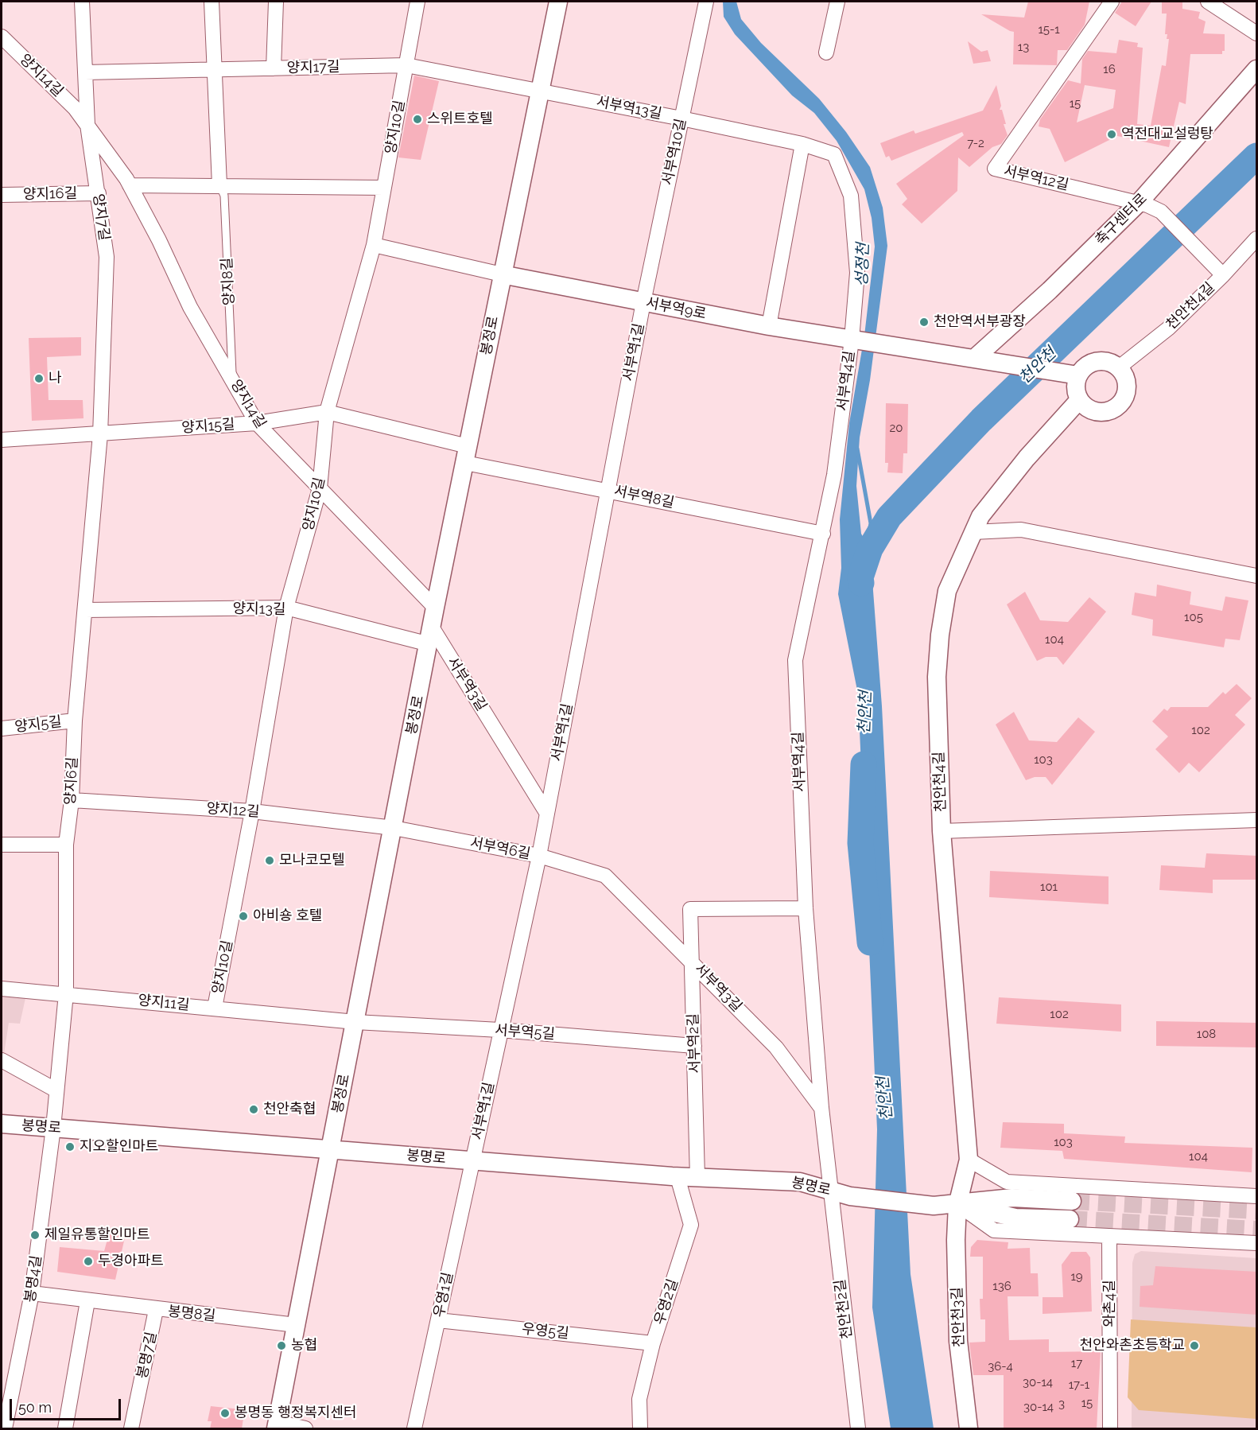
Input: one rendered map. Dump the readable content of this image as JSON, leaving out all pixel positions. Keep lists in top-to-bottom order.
{
  "streets": {
    "street": [
      "양지17길",
      "양지14길",
      "서부역13길",
      "양지10길",
      "서부역10길",
      "서부역12길",
      "양지16길",
      "양지7길",
      "축구센터로",
      "양지8길",
      "천안천4길",
      "서부역9로",
      "봉정로",
      "서부역1길",
      "서부역4길",
      "양지15길",
      "서부역8길",
      "양지13길",
      "서부역3길",
      "양지5길",
      "양지6길",
      "양지12길",
      "서부역6길",
      "양지11길",
      "서부역5길",
      "서부역2길",
      "봉명로",
      "봉명4길",
      "우영1길",
      "우영2길",
      "와촌4길",
      "천안천2길",
      "봉명8길",
      "천안천3길",
      "우영5길",
      "봉명7길"
    ]
  },
  "crossings": [
    ["양지17길", "서부역13길"],
    ["양지17길", "양지10길"],
    ["양지17길", "양지7길"],
    ["양지17길", "양지8길"],
    ["양지17길", "봉정로"],
    ["양지14길", "양지10길"],
    ["양지14길", "양지7길"],
    ["양지14길", "양지8길"],
    ["양지14길", "봉정로"],
    ["양지14길", "양지15길"],
    ["서부역13길", "서부역10길"],
    ["서부역13길", "서부역9로"],
    ["서부역13길", "봉정로"],
    ["서부역13길", "서부역4길"],
    ["양지10길", "양지15길"],
    ["양지10길", "양지13길"],
    ["양지10길", "양지12길"],
    ["양지10길", "양지11길"],
    ["서부역10길", "서부역9로"],
    ["서부역10길", "서부역1길"],
    ["서부역12길", "축구센터로"],
    ["서부역12길", "천안천4길"],
    ["양지16길", "양지7길"],
    ["양지7길", "양지15길"],
    ["양지7길", "양지6길"],
    ["축구센터로", "서부역9로"],
    ["천안천4길", "봉명로"],
    ["천안천4길", "천안천3길"],
    ["서부역9로", "봉정로"],
    ["서부역9로", "서부역1길"],
    ["서부역9로", "서부역4길"],
    ["봉정로", "양지15길"],
    ["봉정로", "서부역8길"],
    ["봉정로", "양지13길"],
    ["봉정로", "서부역3길"],
    ["봉정로", "양지12길"],
    ["봉정로", "서부역6길"],
    ["봉정로", "양지11길"],
    ["봉정로", "서부역5길"],
    ["봉정로", "봉명로"],
    ["봉정로", "봉명8길"],
    ["서부역1길", "서부역8길"],
    ["서부역1길", "서부역3길"],
    ["서부역1길", "서부역6길"],
    ["서부역1길", "서부역5길"],
    ["서부역1길", "봉명로"],
    ["서부역1길", "우영1길"],
    ["서부역4길", "서부역8길"],
    ["서부역4길", "서부역3길"],
    ["서부역4길", "서부역2길"],
    ["서부역4길", "봉명로"],
    ["서부역4길", "천안천2길"],
    ["양지15길", "서부역8길"],
    ["양지15길", "양지6길"],
    ["양지13길", "서부역3길"],
    ["양지13길", "양지6길"],
    ["서부역3길", "서부역6길"],
    ["서부역3길", "서부역2길"],
    ["양지5길", "양지6길"],
    ["양지6길", "양지12길"],
    ["양지6길", "양지11길"],
    ["양지6길", "봉명로"],
    ["양지6길", "봉명4길"],
    ["양지12길", "서부역6길"],
    ["양지11길", "서부역5길"],
    ["서부역5길", "서부역2길"],
    ["서부역2길", "봉명로"],
    ["봉명로", "봉명4길"],
    ["봉명로", "우영1길"],
    ["봉명로", "우영2길"],
    ["봉명로", "천안천2길"],
    ["봉명로", "천안천3길"],
    ["봉명4길", "봉명8길"],
    ["우영1길", "우영5길"],
    ["우영2길", "우영5길"],
    ["봉명8길", "봉명7길"]
  ],
  "water": ["성정천", "천안천"],
  "places": [
    "스위트호텔",
    "역전대교설렁탕",
    "천안역서부광장",
    "나",
    "모나코모텔",
    "아비숑 호텔",
    "천안축협",
    "지오할인마트",
    "제일유통할인마트",
    "두경아파트",
    "농협",
    "천안와촌초등학교",
    "봉명동 행정복지센터"
  ],
  "house_numbers": [
    "15-1",
    "13",
    "16",
    "15",
    "7-2",
    "20",
    "105",
    "104",
    "102",
    "103",
    "101",
    "102",
    "108",
    "103",
    "104",
    "19",
    "136",
    "17",
    "36-4",
    "30-14",
    "17-1",
    "15",
    "3",
    "30-14"
  ],
  "scale_bar": "50 m"
}
